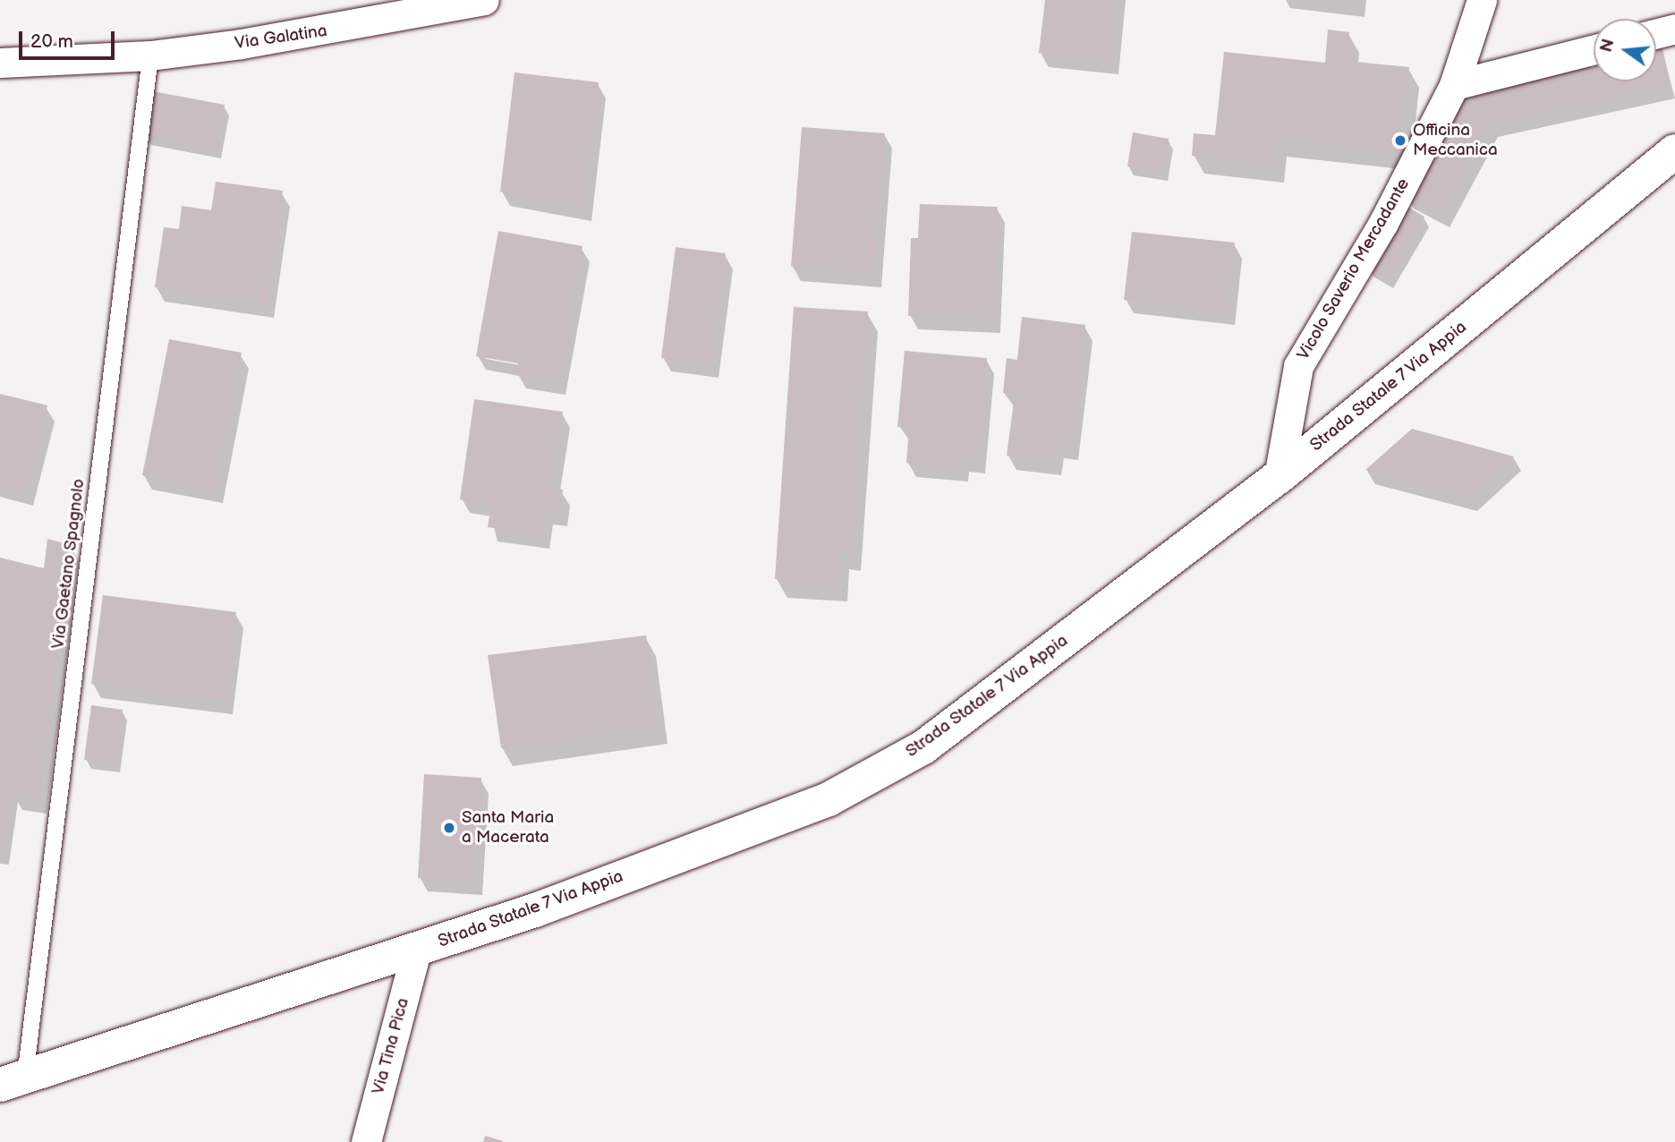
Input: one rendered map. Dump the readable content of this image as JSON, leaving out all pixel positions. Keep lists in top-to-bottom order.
{
  "streets": {
    "main road": ["Strada Statale 7 Via Appia"],
    "street": ["Via Galatina", "Vicolo Saverio Mercadante", "Via Tina Pica"],
    "lane": ["Via Gaetano Spagnolo"]
  },
  "crossings": [
    ["Via Galatina", "Via Gaetano Spagnolo"],
    ["Vicolo Saverio Mercadante", "Strada Statale 7 Via Appia"],
    ["Strada Statale 7 Via Appia", "Via Gaetano Spagnolo"],
    ["Strada Statale 7 Via Appia", "Via Tina Pica"]
  ],
  "places": ["Officina Meccanica", "Santa Maria a Macerata"],
  "scale_bar": "20 m",
  "north": "left"
}
